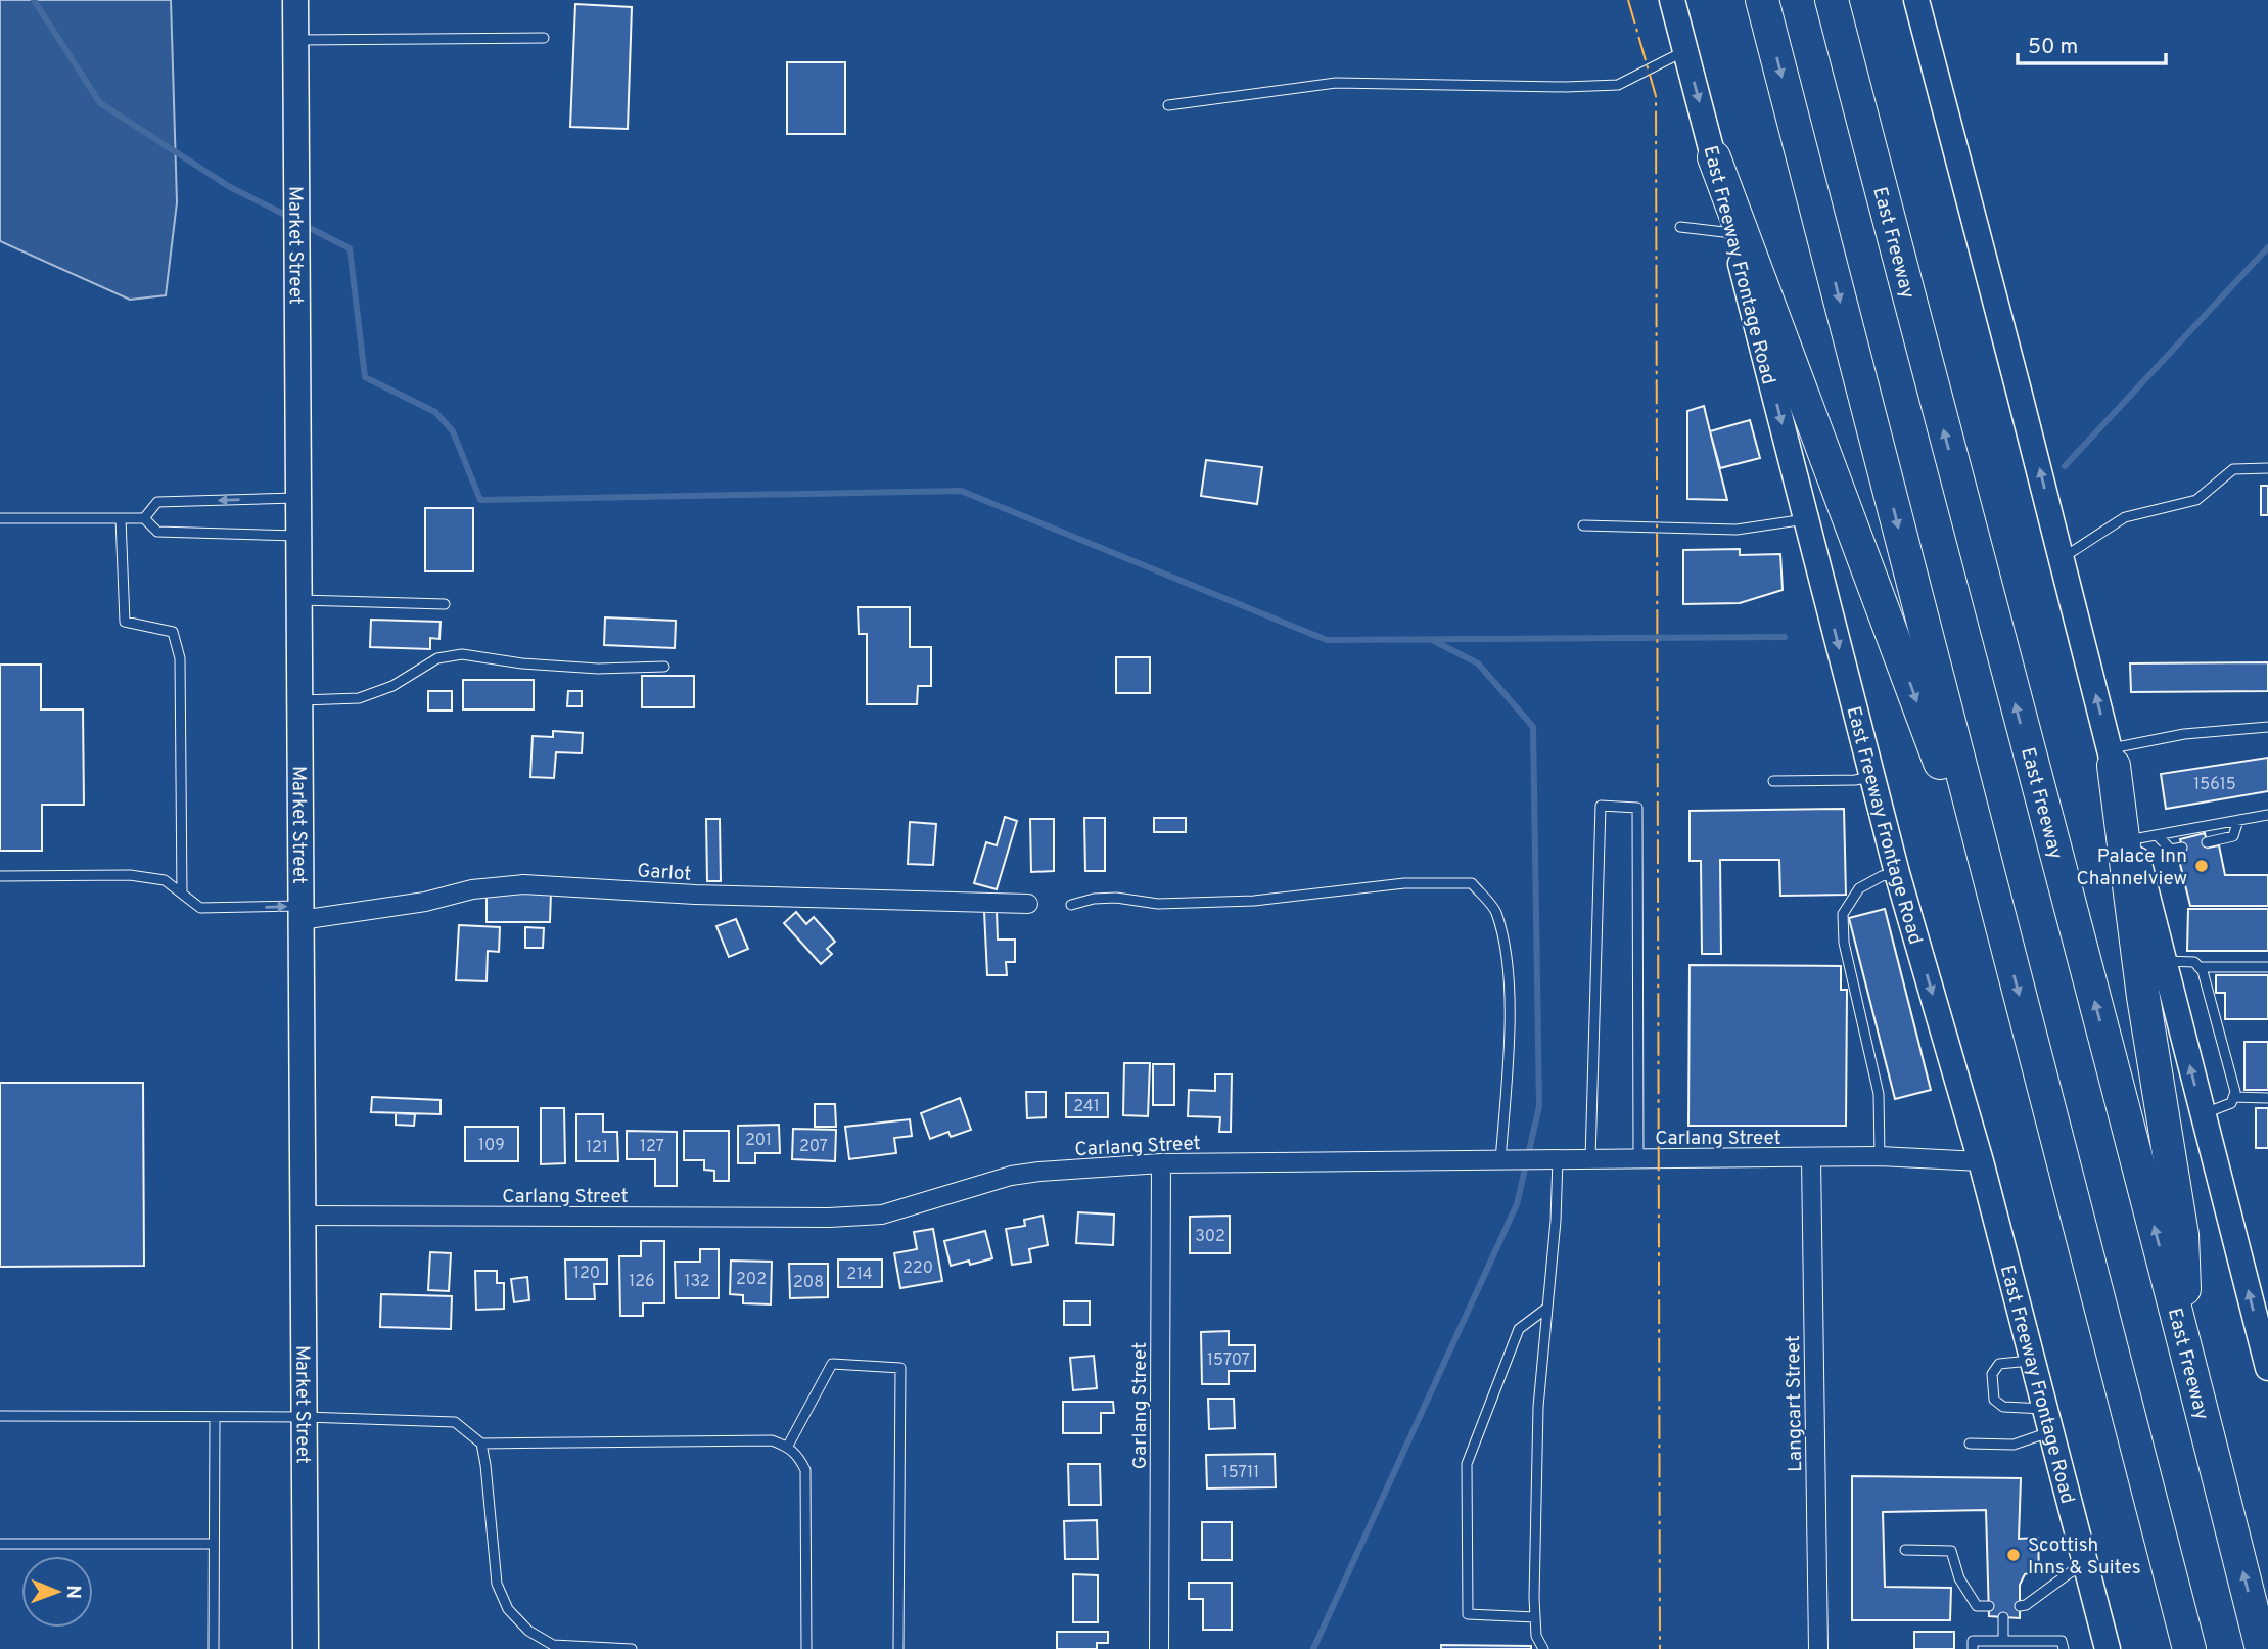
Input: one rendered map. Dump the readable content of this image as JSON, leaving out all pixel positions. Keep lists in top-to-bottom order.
{
  "streets": {
    "highway": ["East Freeway"],
    "main road": ["Market Street", "East Freeway Frontage Road"],
    "street": [
      "Garlot",
      "Carlang Street",
      "Langcart Street",
      "Garlang Street"
    ]
  },
  "crossings": [
    ["Market Street", "Garlot"],
    ["Market Street", "Carlang Street"],
    ["East Freeway Frontage Road", "Carlang Street"],
    ["Carlang Street", "Langcart Street"],
    ["Carlang Street", "Garlang Street"]
  ],
  "one_way": ["East Freeway Frontage Road"],
  "places": ["Palace Inn Channelview", "Scottish Inns & Suites"],
  "house_numbers": [
    "15615",
    "241",
    "201",
    "109",
    "127",
    "207",
    "121",
    "302",
    "220",
    "120",
    "214",
    "202",
    "126",
    "132",
    "208",
    "15707",
    "15711"
  ],
  "scale_bar": "50 m",
  "north": "right"
}
